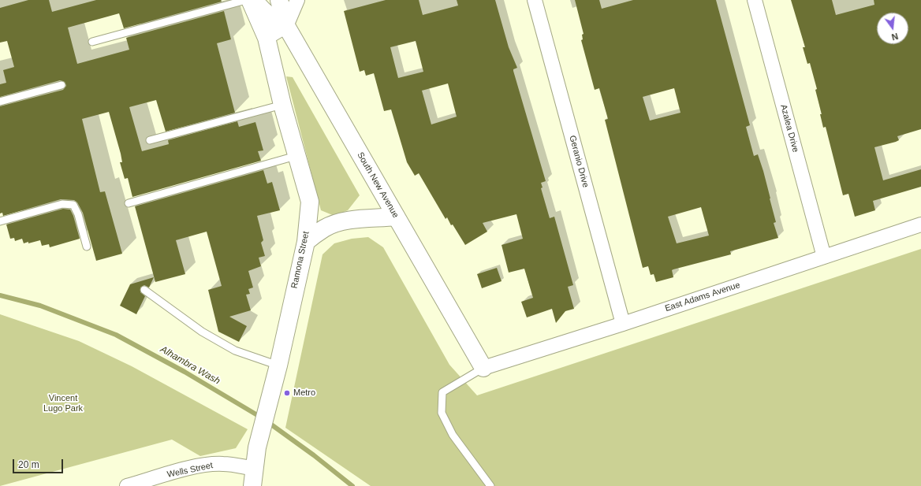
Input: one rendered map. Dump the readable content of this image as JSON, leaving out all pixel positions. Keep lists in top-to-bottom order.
{
  "streets": {
    "main road": ["South New Avenue", "Ramona Street"],
    "street": [
      "Azalea Drive",
      "Geranio Drive",
      "East Adams Avenue",
      "Wells Street"
    ]
  },
  "crossings": [
    ["Azalea Drive", "East Adams Avenue"],
    ["Geranio Drive", "East Adams Avenue"],
    ["South New Avenue", "East Adams Avenue"],
    ["Ramona Street", "Wells Street"]
  ],
  "water": ["Alhambra Wash"],
  "parks": ["Vincent Lugo Park"],
  "places": ["Metro"],
  "scale_bar": "20 m",
  "north": "bottom"
}
